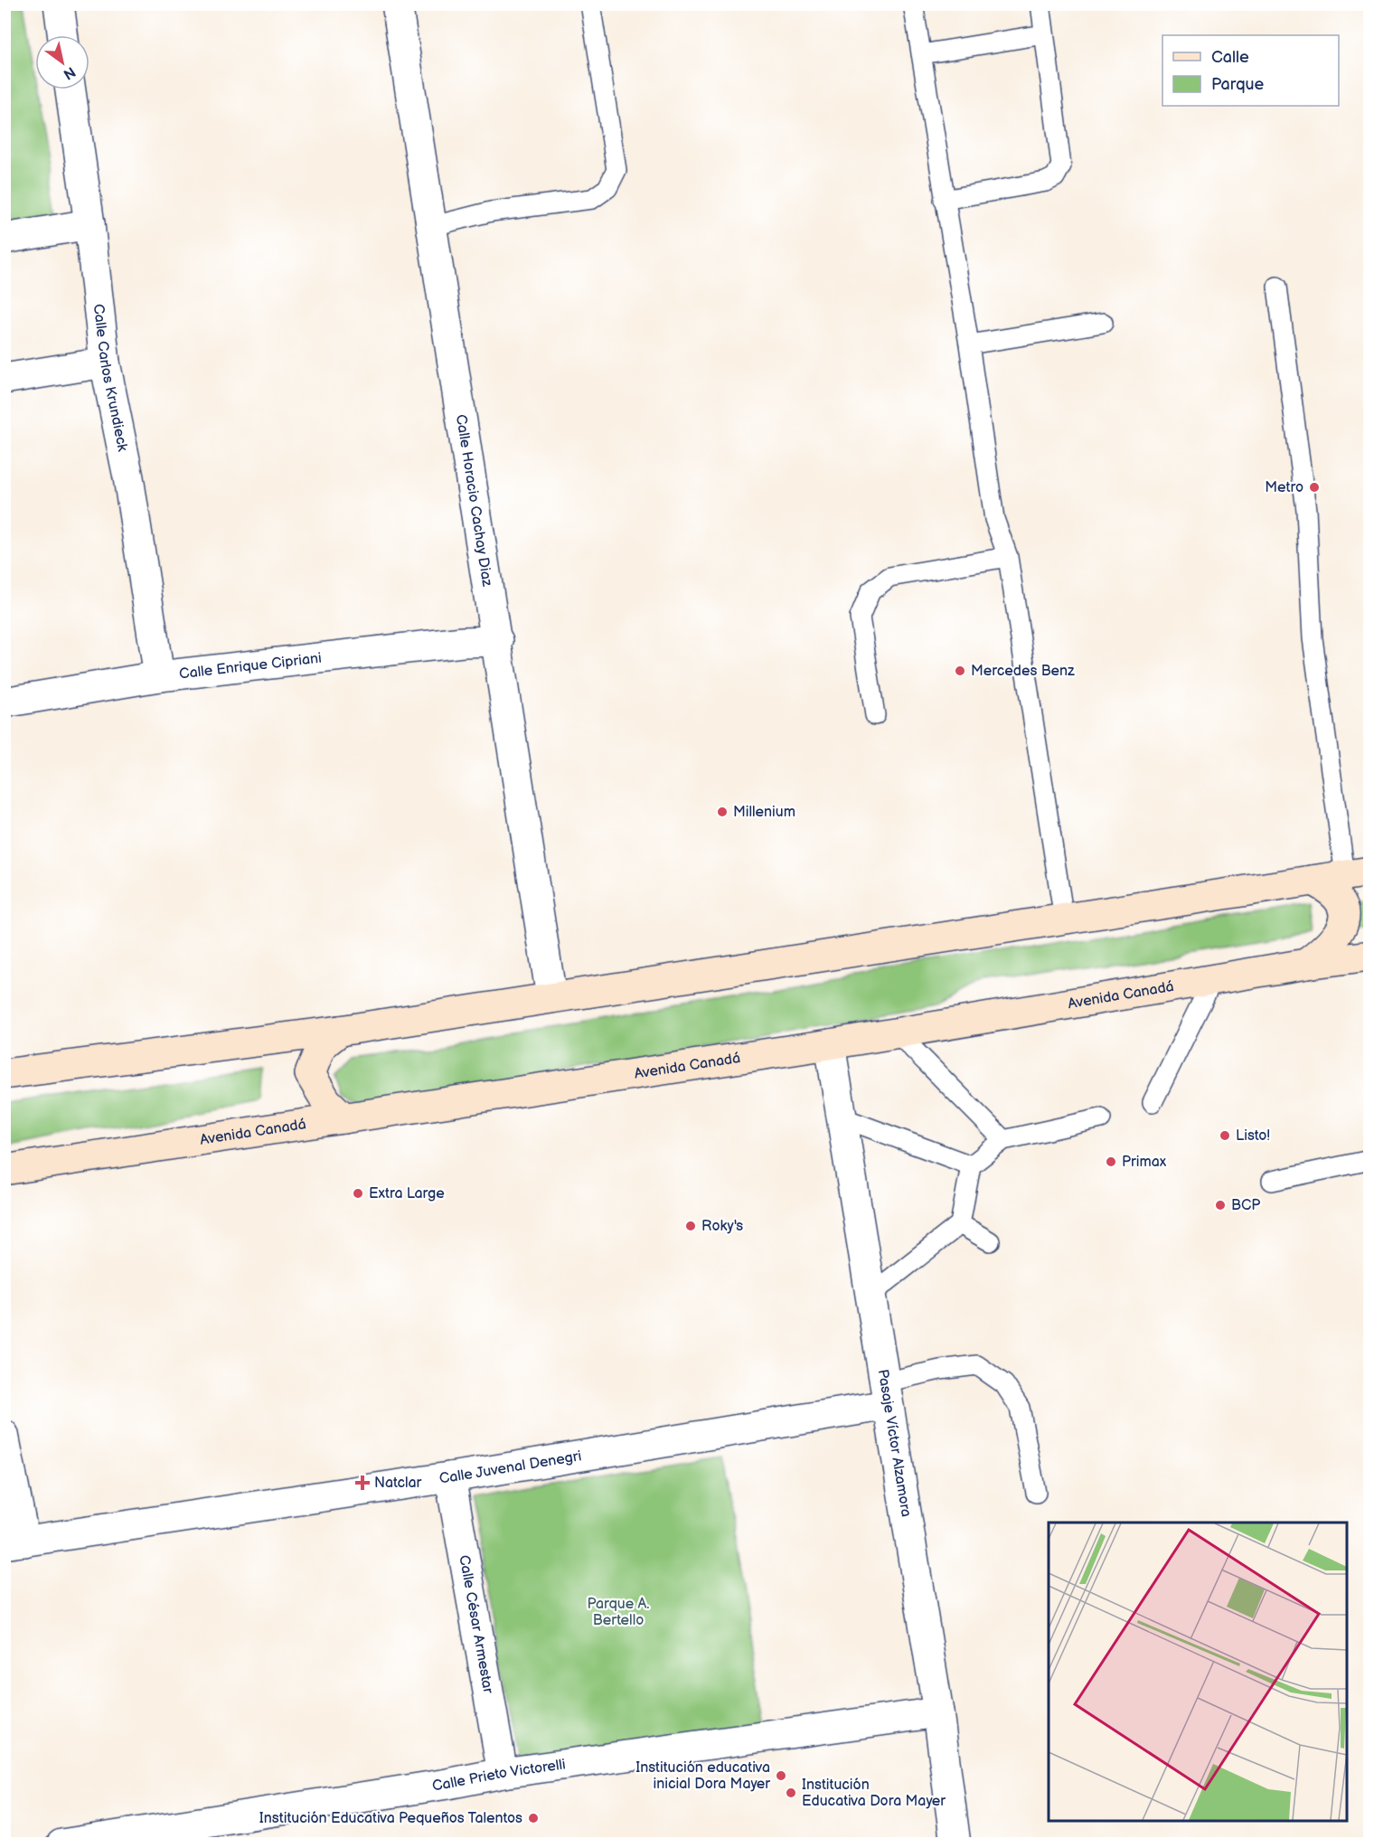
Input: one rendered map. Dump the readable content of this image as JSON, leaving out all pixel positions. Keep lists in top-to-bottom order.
{
  "streets": {
    "main road": ["Avenida Canadá"],
    "street": [
      "Calle Carlos Krundieck",
      "Calle Horacio Cachay Diaz",
      "Calle Enrique Cipriani",
      "Pasaje Víctor Alzamora",
      "Calle Juvenal Denegri",
      "Calle César Armestar",
      "Calle Prieto Victorelli"
    ]
  },
  "crossings": [
    ["Calle Carlos Krundieck", "Calle Enrique Cipriani"],
    ["Calle Horacio Cachay Diaz", "Calle Enrique Cipriani"],
    ["Avenida Canadá", "Pasaje Víctor Alzamora"],
    ["Pasaje Víctor Alzamora", "Calle Juvenal Denegri"],
    ["Pasaje Víctor Alzamora", "Calle Prieto Victorelli"],
    ["Calle Juvenal Denegri", "Calle César Armestar"],
    ["Calle César Armestar", "Calle Prieto Victorelli"]
  ],
  "parks": ["Parque A. Bertello"],
  "places": {
    "other": [
      "Metro",
      "Mercedes Benz",
      "Millenium",
      "Listo!",
      "Primax",
      "Extra Large",
      "BCP",
      "Roky's",
      "Institución educativa inicial Dora Mayer",
      "Institución Educativa Dora Mayer",
      "Institución Educativa Pequeños Talentos"
    ],
    "health": ["Natclar"]
  },
  "legend": ["Calle", "Parque"],
  "north": "bottom right"
}
